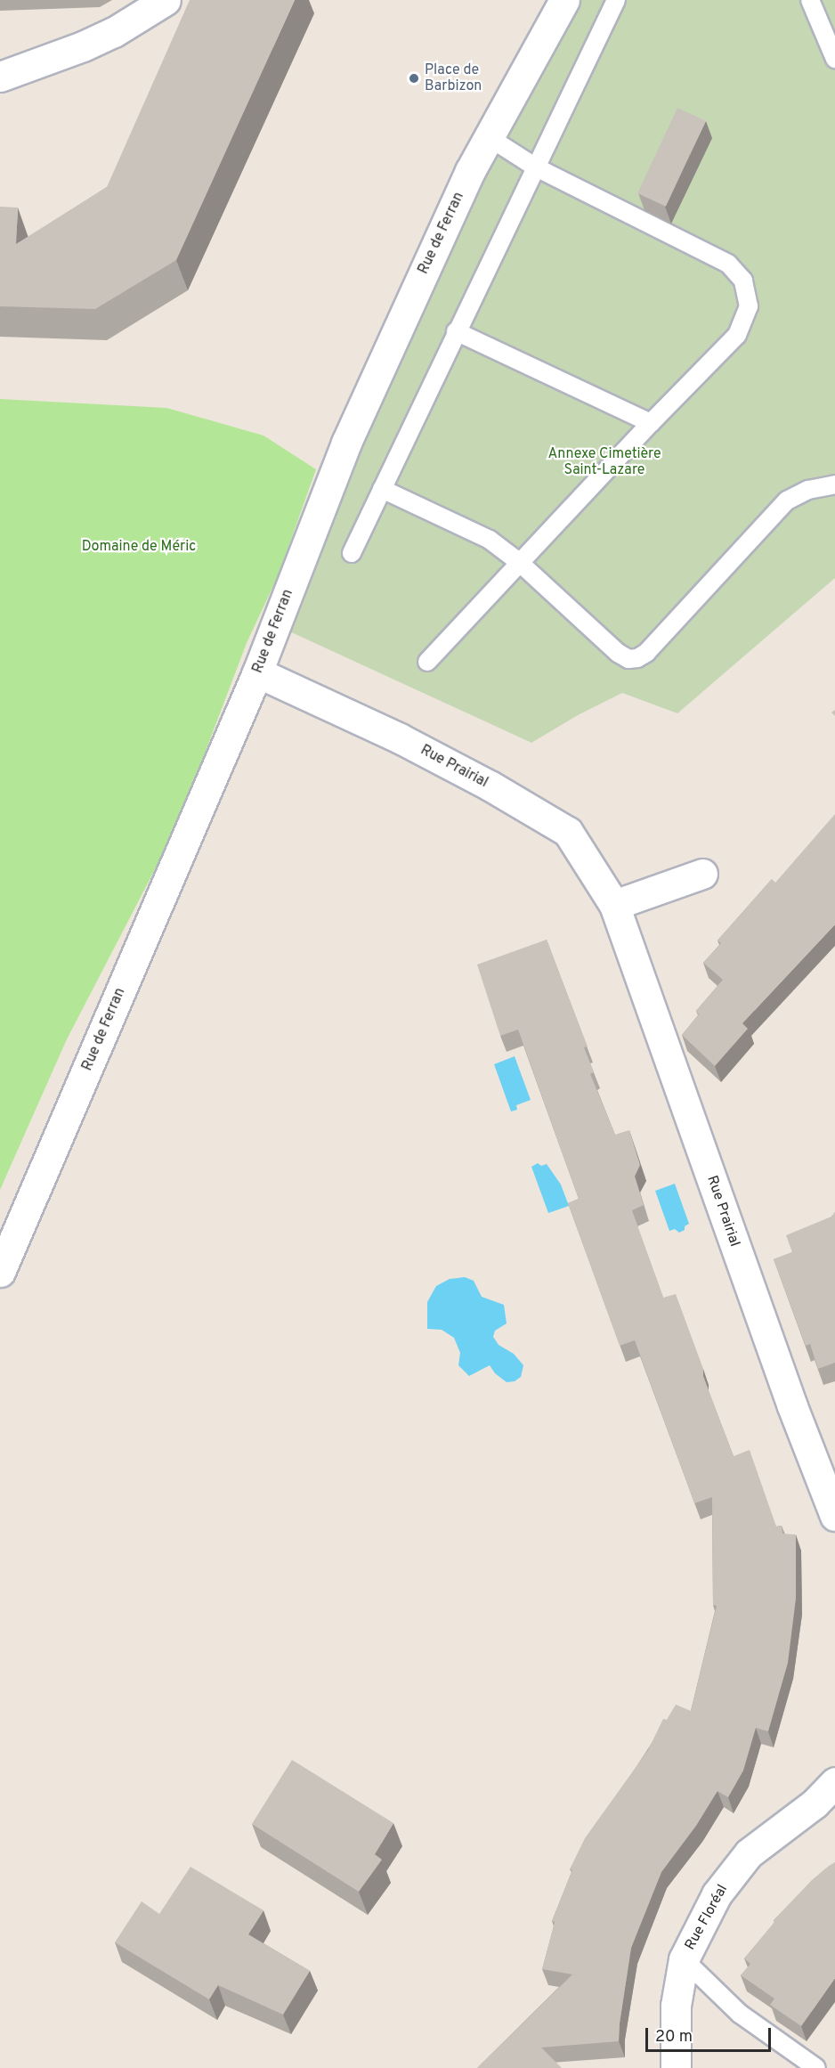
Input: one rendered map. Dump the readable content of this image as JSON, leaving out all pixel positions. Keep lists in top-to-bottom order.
{
  "streets": {
    "street": ["Rue de Ferran", "Rue Prairial", "Rue Floréal"]
  },
  "crossings": [
    ["Rue de Ferran", "Rue Prairial"]
  ],
  "parks": ["Annexe Cimetière Saint-Lazare", "Domaine de Méric"],
  "places": ["Place de Barbizon"],
  "scale_bar": "20 m"
}
